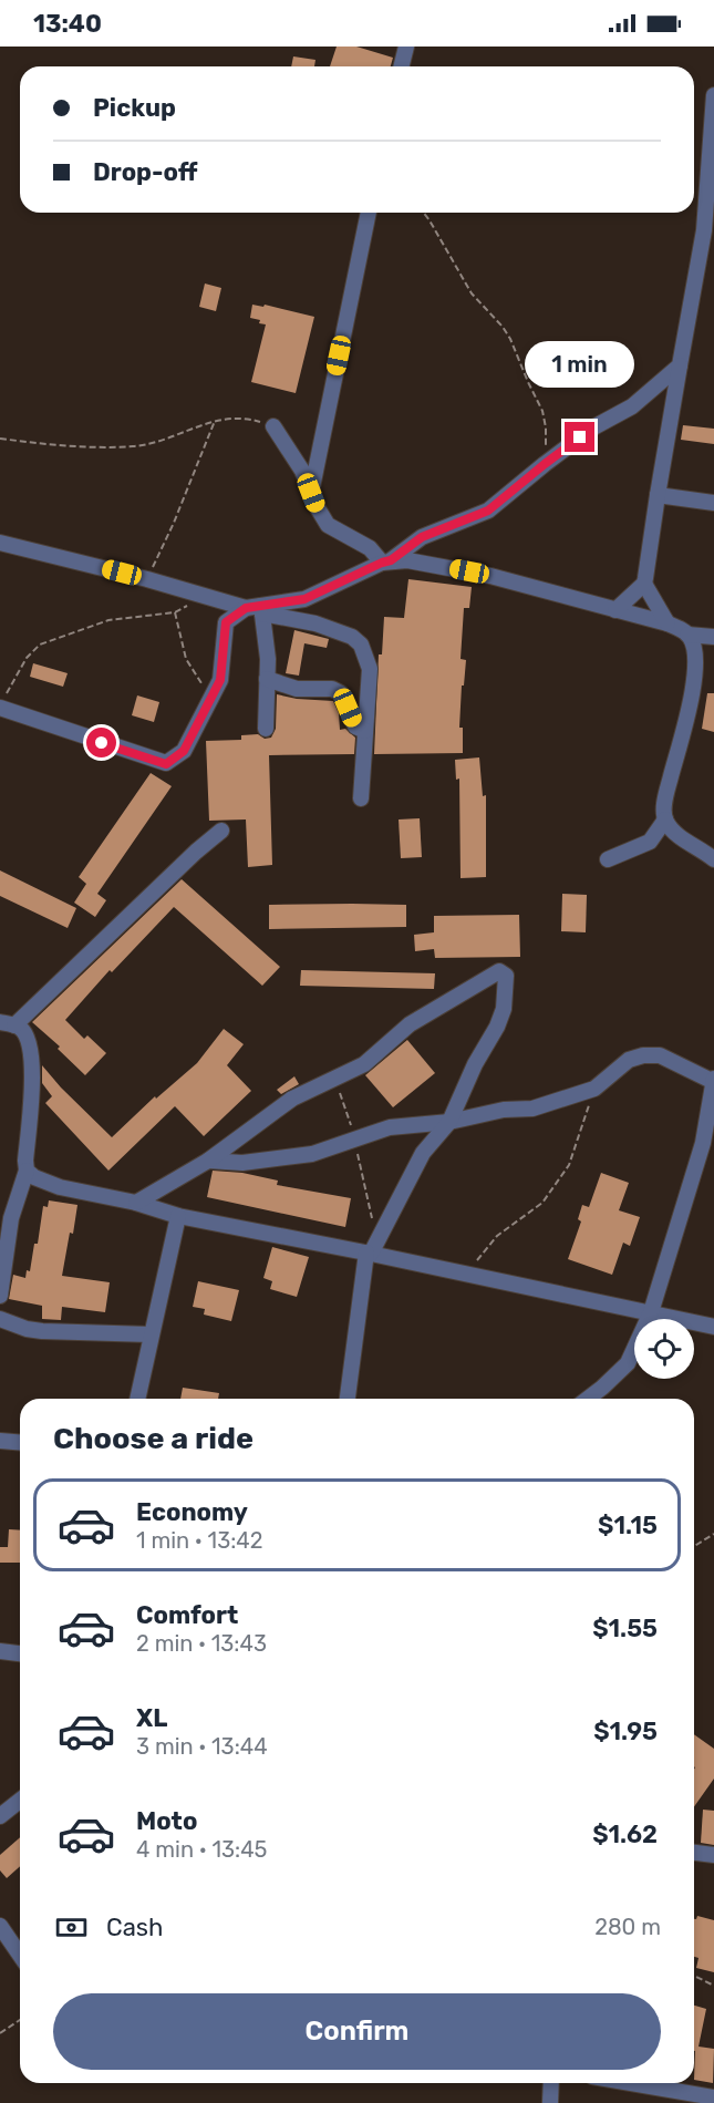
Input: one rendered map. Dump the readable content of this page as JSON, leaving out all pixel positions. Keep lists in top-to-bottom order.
{
  "page": {
    "status": "13:40",
    "banner": ["Pickup", "Drop-off"],
    "bubble": "1 min",
    "heading": "Choose a ride",
    "list": [
      {
        "name": "Economy",
        "note": "1 min · 13:42",
        "value": "$1.15"
      },
      {
        "name": "Comfort",
        "note": "2 min · 13:43",
        "value": "$1.55"
      },
      {
        "name": "XL",
        "note": "3 min · 13:44",
        "value": "$1.95"
      },
      {
        "name": "Moto",
        "note": "4 min · 13:45",
        "value": "$1.62"
      }
    ],
    "pay": ["Cash", "280 m"],
    "buttons": "Confirm"
  }
}
